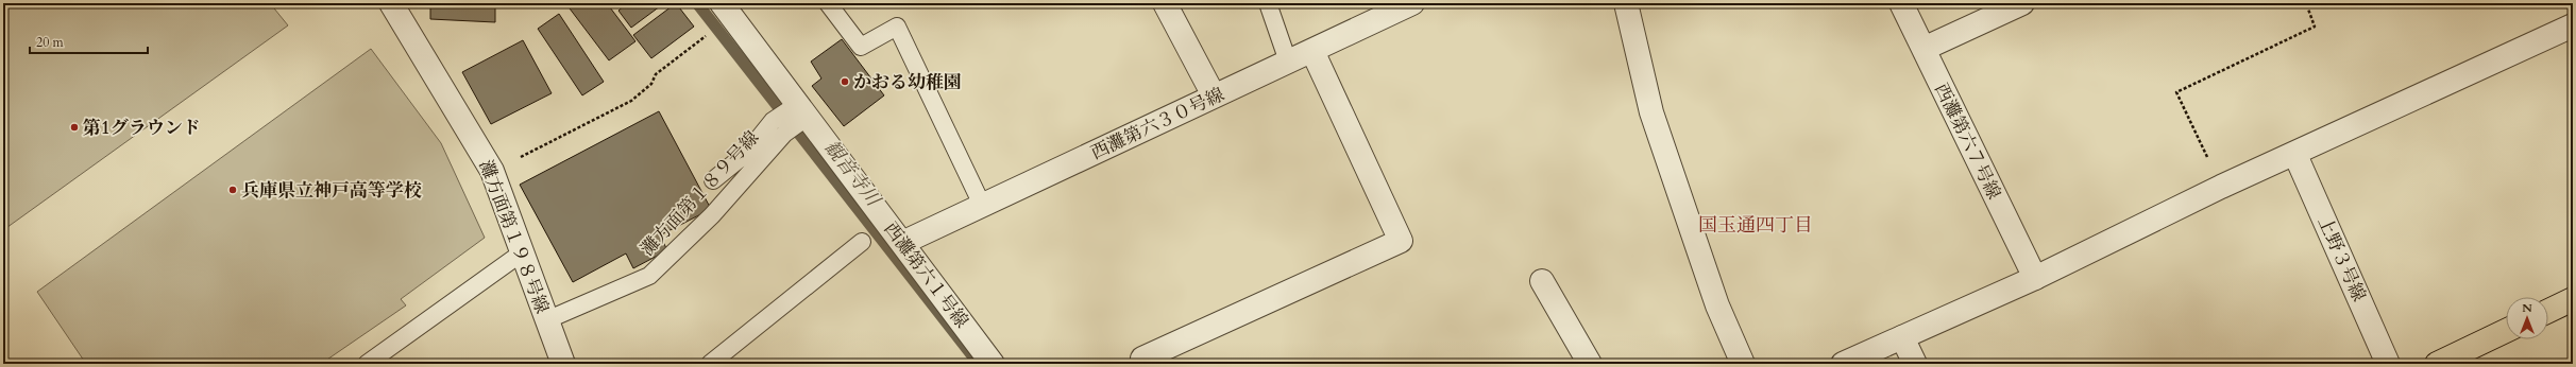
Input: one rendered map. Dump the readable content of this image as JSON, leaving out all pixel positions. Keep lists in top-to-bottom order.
{
  "streets": {
    "street": [
      "西灘第六３０号線",
      "西灘第六７号線",
      "灘方面第１９８号線",
      "上野３号線",
      "西灘第六１号線"
    ],
    "lane": ["灘方面第１８９号線"]
  },
  "crossings": [
    ["西灘第六３０号線", "西灘第六１号線"],
    ["灘方面第１８９号線", "灘方面第１９８号線"]
  ],
  "districts": ["国玉通四丁目"],
  "water": ["観音寺川"],
  "places": ["かおる幼稚園", "第1グラウンド", "兵庫県立神戸高等学校"],
  "scale_bar": "20 m",
  "north": "top"
}
